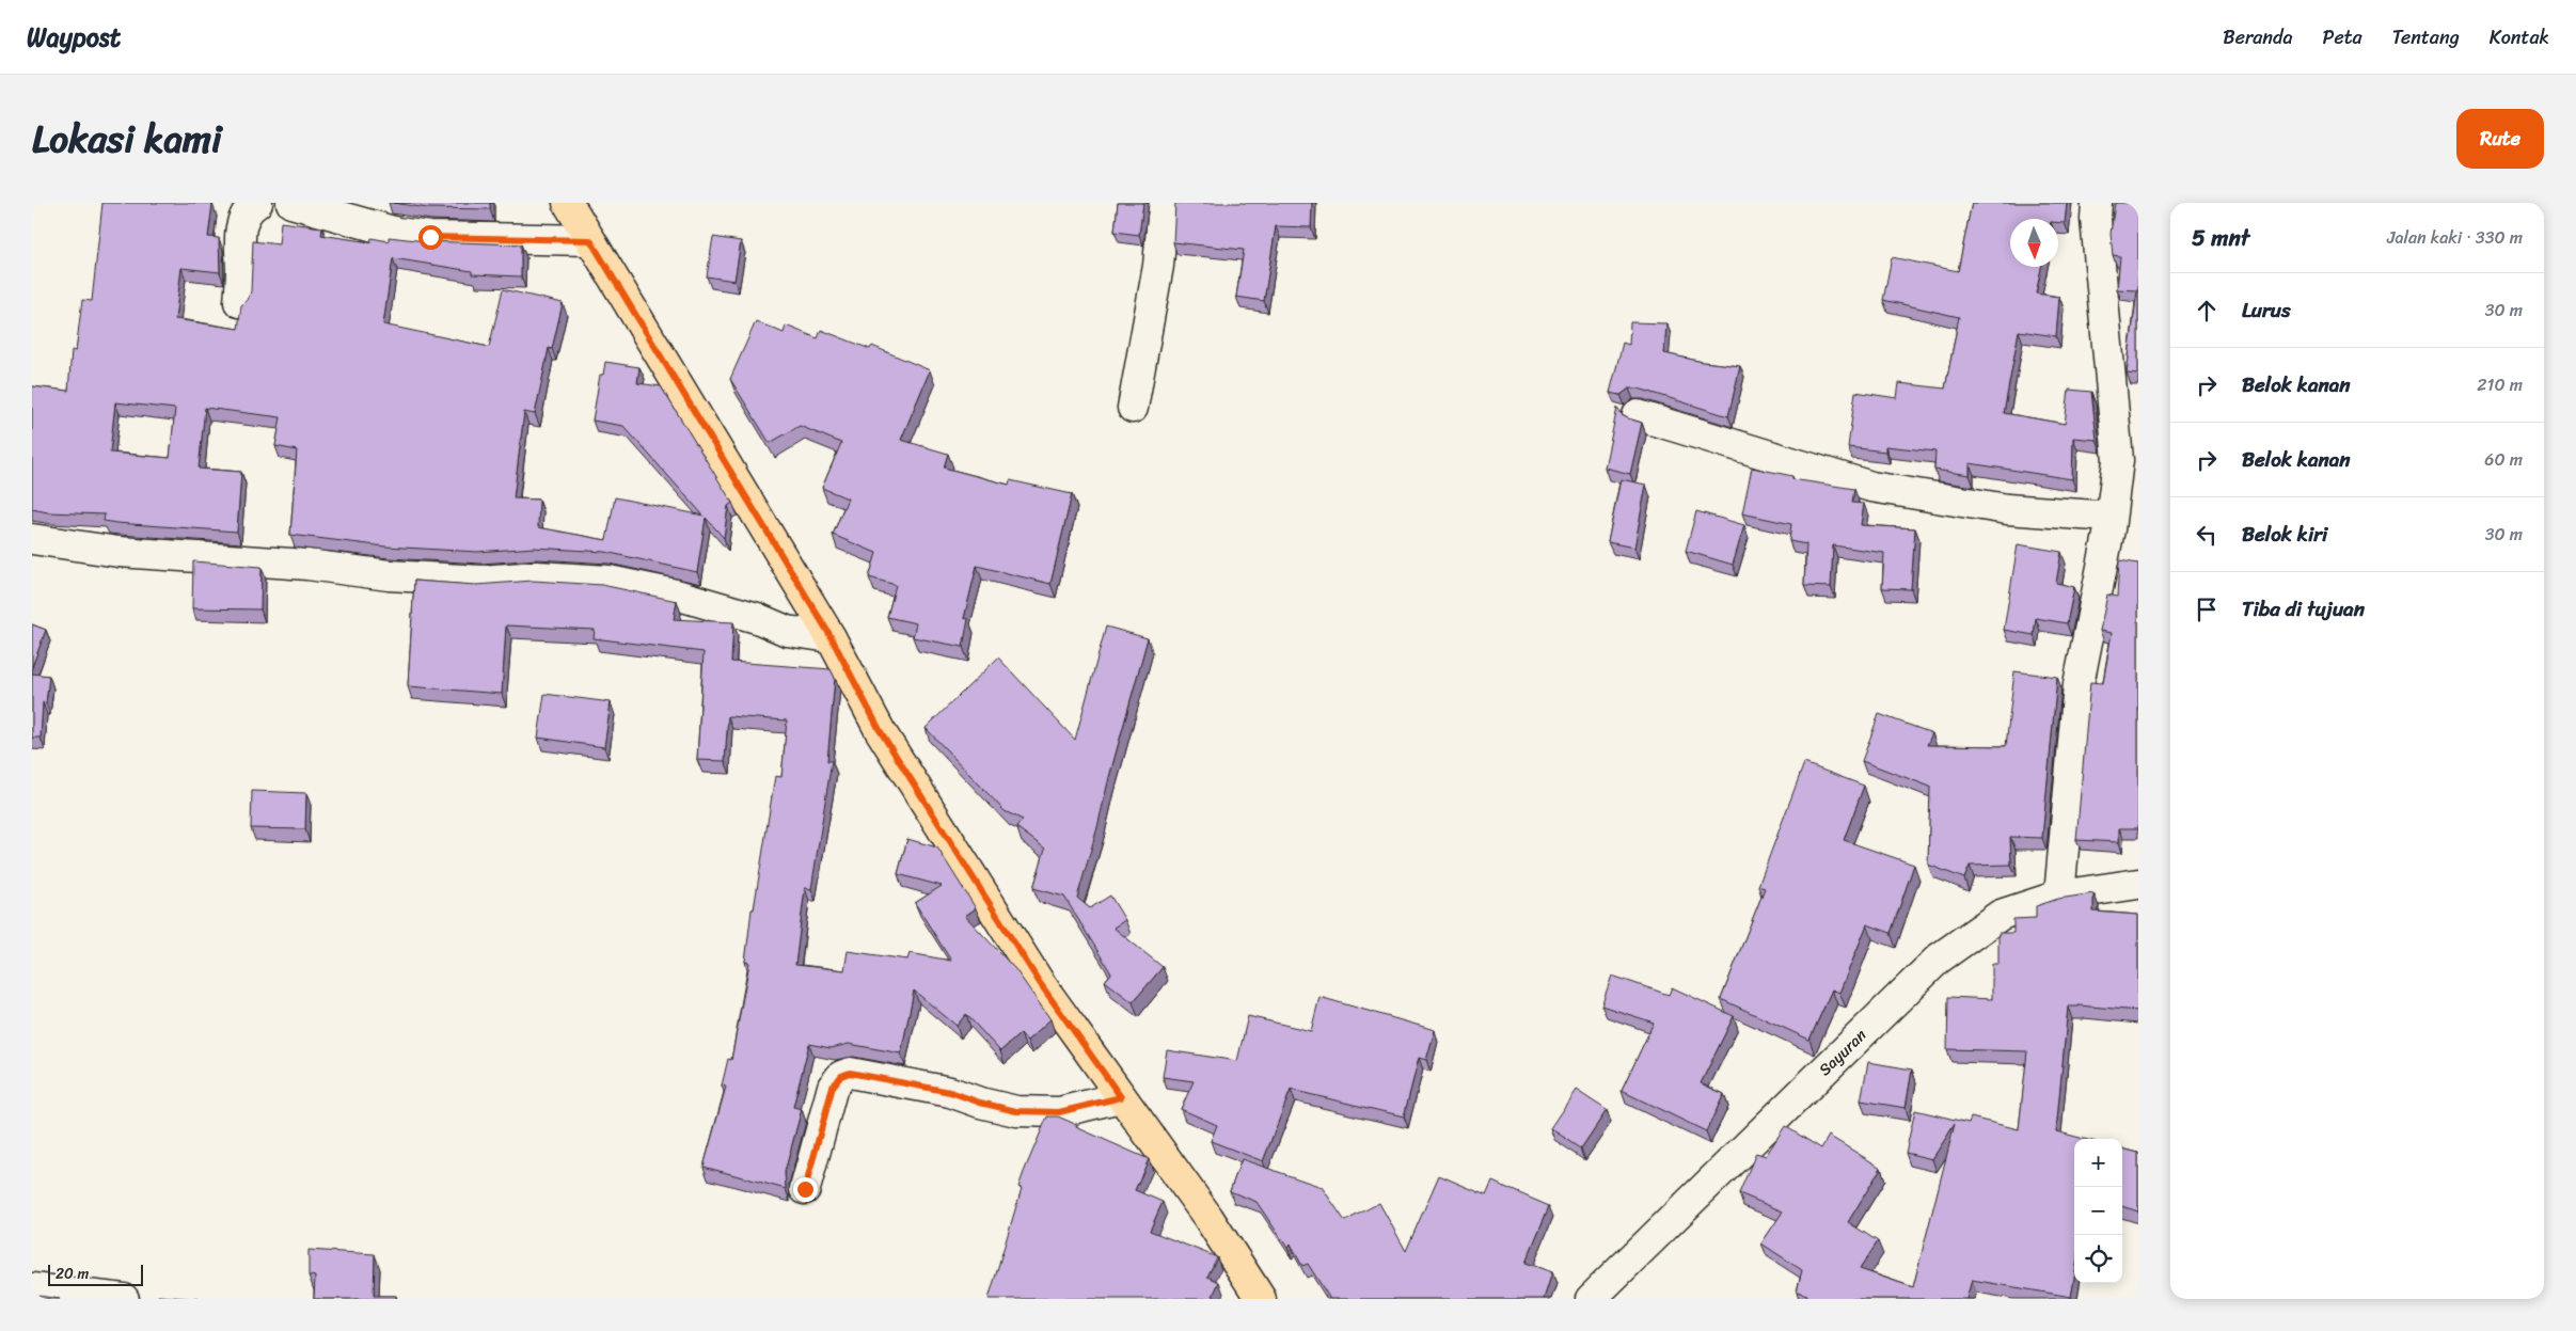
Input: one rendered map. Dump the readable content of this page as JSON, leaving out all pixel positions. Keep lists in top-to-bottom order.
{
  "streets": {
    "street": ["Sayuran"]
  },
  "scale_bar": "20 m",
  "north": "bottom",
  "page": {
    "header": "Waypost",
    "nav": [
      "Beranda",
      "Peta",
      "Tentang",
      "Kontak"
    ],
    "title": "Lokasi kami",
    "buttons": "Rute",
    "heading": ["5 mnt", "Jalan kaki · 330 m"],
    "list": [
      ["Lurus", "30 m"],
      ["Belok kanan", "210 m"],
      ["Belok kanan", "60 m"],
      ["Belok kiri", "30 m"],
      "Tiba di tujuan"
    ],
    "map_buttons": ["+", "−"],
    "scale": "20 m"
  }
}
